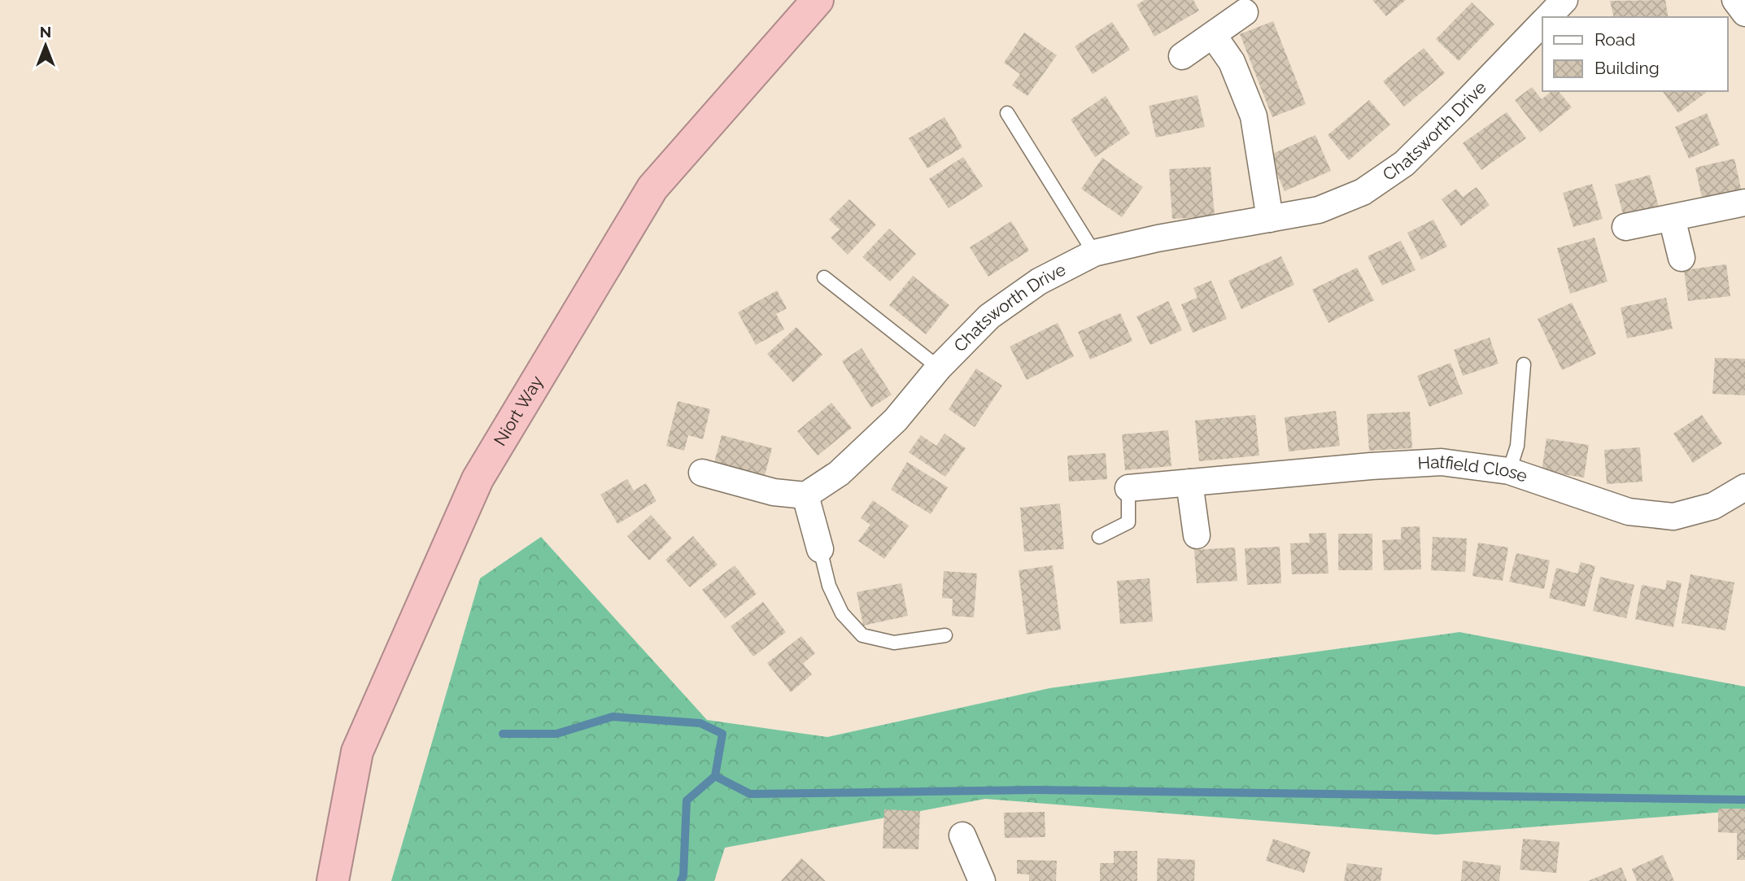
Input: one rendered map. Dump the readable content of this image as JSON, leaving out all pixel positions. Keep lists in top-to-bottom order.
{
  "streets": {
    "highway": ["Niort Way"],
    "street": ["Chatsworth Drive", "Hatfield Close"]
  },
  "legend": ["Road", "Building"],
  "north": "top"
}
